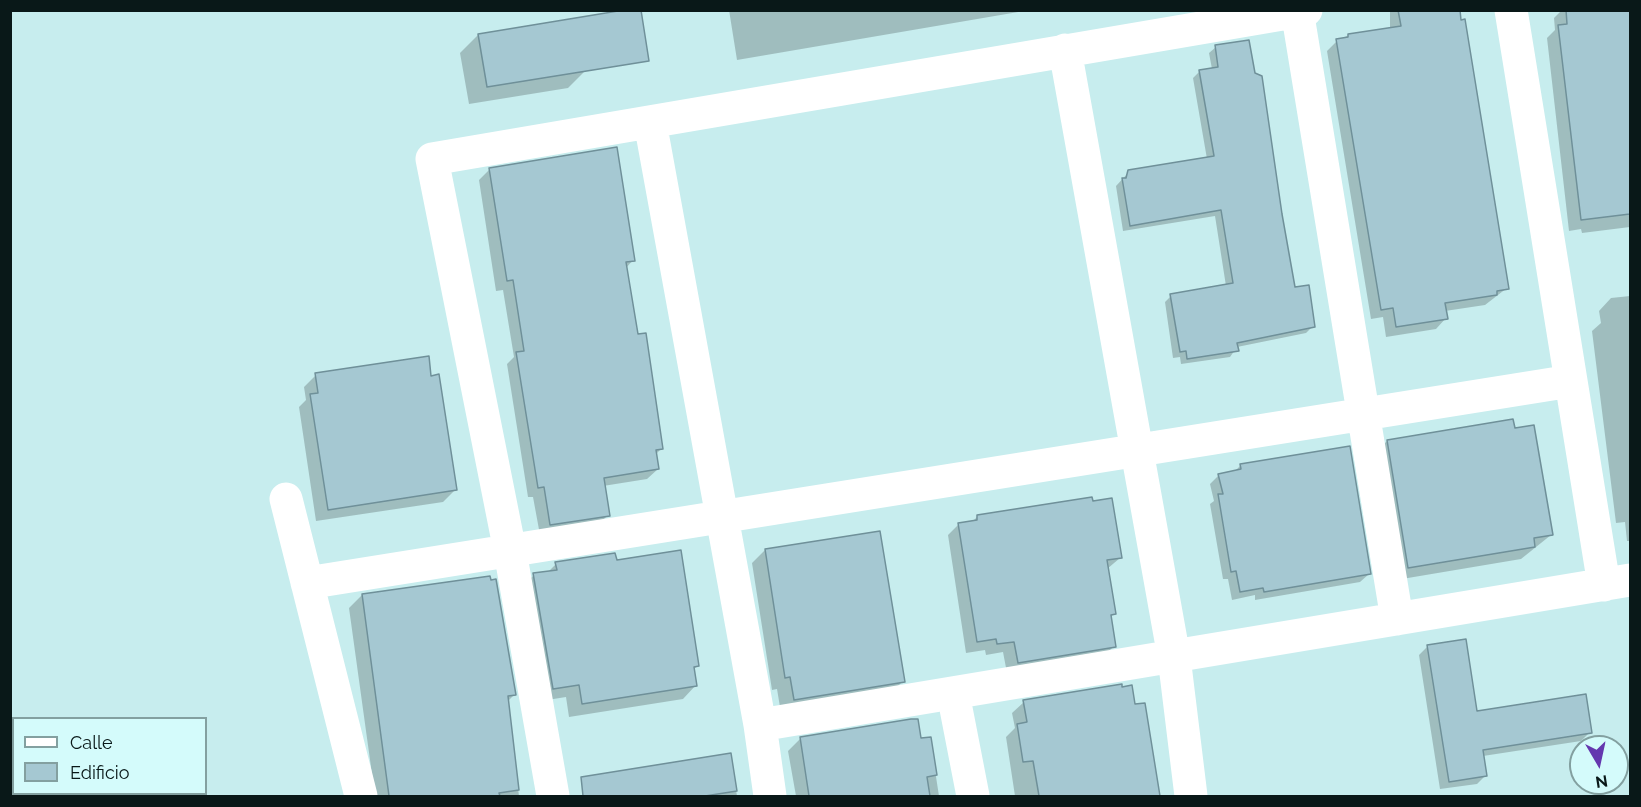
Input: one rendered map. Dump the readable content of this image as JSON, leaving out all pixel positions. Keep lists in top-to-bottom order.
{
  "legend": ["Calle", "Edificio"],
  "north": "bottom"
}
